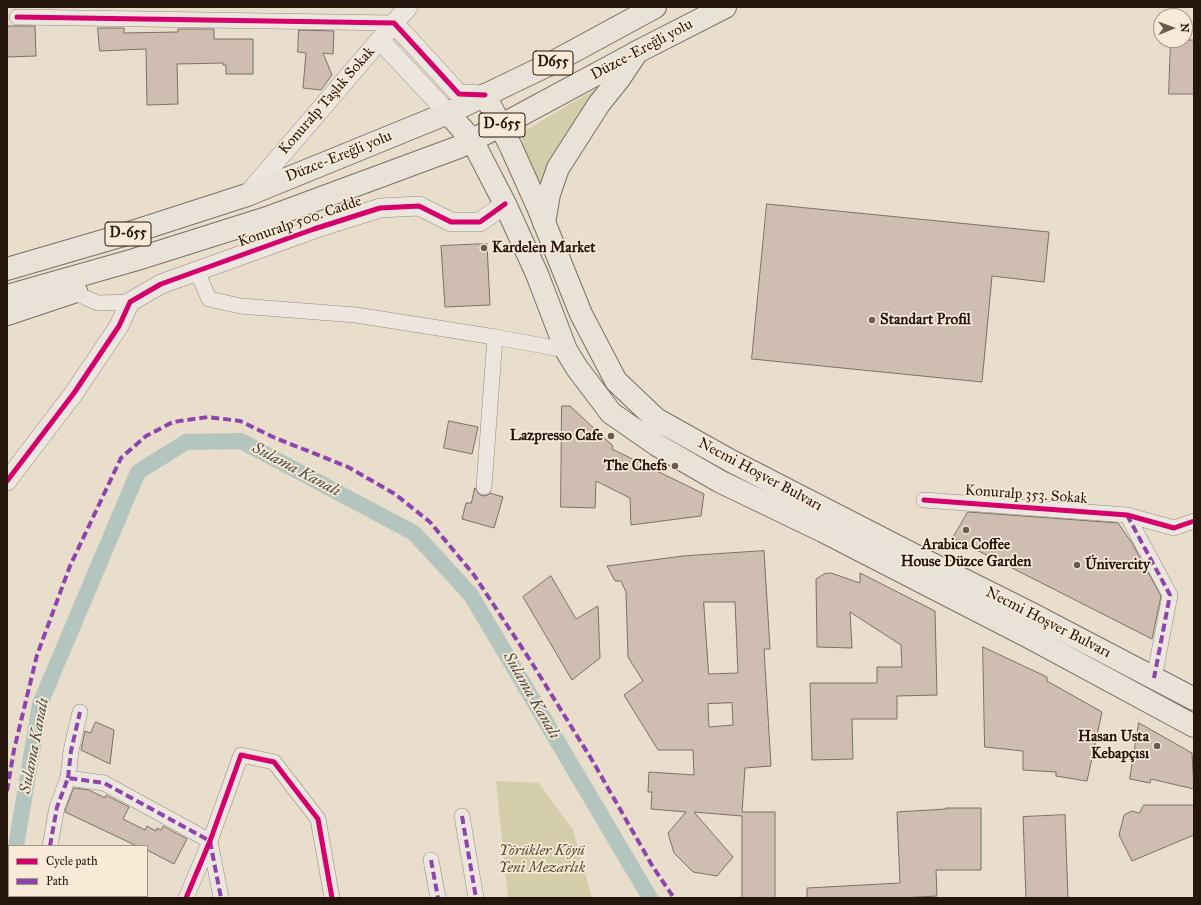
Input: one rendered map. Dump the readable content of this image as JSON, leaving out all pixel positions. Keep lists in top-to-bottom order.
{
  "streets": {
    "main road": [
      "Düzce-Ereğli yolu",
      "D655",
      "D-655",
      "Necmi Hoşver Bulvarı"
    ],
    "street": ["Konuralp Taşlık Sokak", "Konuralp 500. Cadde", "Konuralp 353. Sokak"]
  },
  "crossings": [
    ["Düzce-Ereğli yolu", "Konuralp Taşlık Sokak"],
    ["Düzce-Ereğli yolu", "Necmi Hoşver Bulvarı"],
    ["Konuralp 500. Cadde", "Necmi Hoşver Bulvarı"]
  ],
  "water": ["Sulama Kanalı"],
  "parks": ["Yörükler Köyü Yeni Mezarlık"],
  "places": [
    "Kardelen Market",
    "Standart Profil",
    "Lazpresso Cafe",
    "The Chefs",
    "Arabica Coffee House Düzce Garden",
    "Ünivercity",
    "Hasan Usta Kebapçısı"
  ],
  "legend": ["Cycle path", "Path"],
  "north": "right"
}
